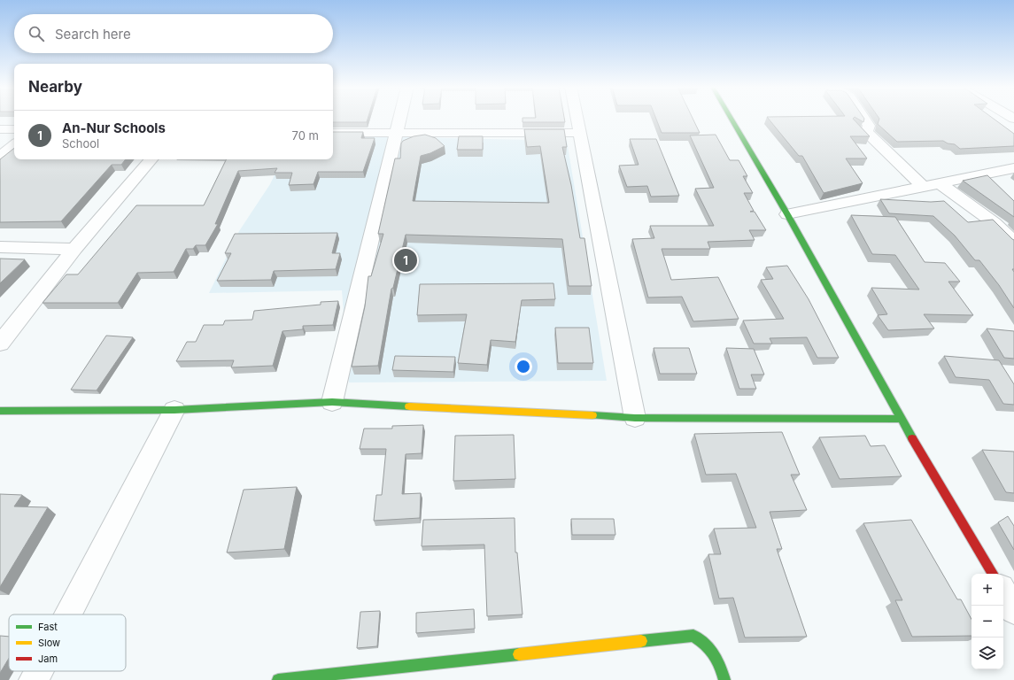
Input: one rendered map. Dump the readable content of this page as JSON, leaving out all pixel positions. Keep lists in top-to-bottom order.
{
  "legend": ["Fast", "Slow", "Jam"],
  "page": {
    "search": "Search here",
    "heading": "Nearby",
    "list": [
      {
        "mark": "1",
        "name": "An-Nur Schools",
        "note": "School",
        "value": "70 m"
      }
    ],
    "pins": "1",
    "map_buttons": ["+", "−"]
  }
}
